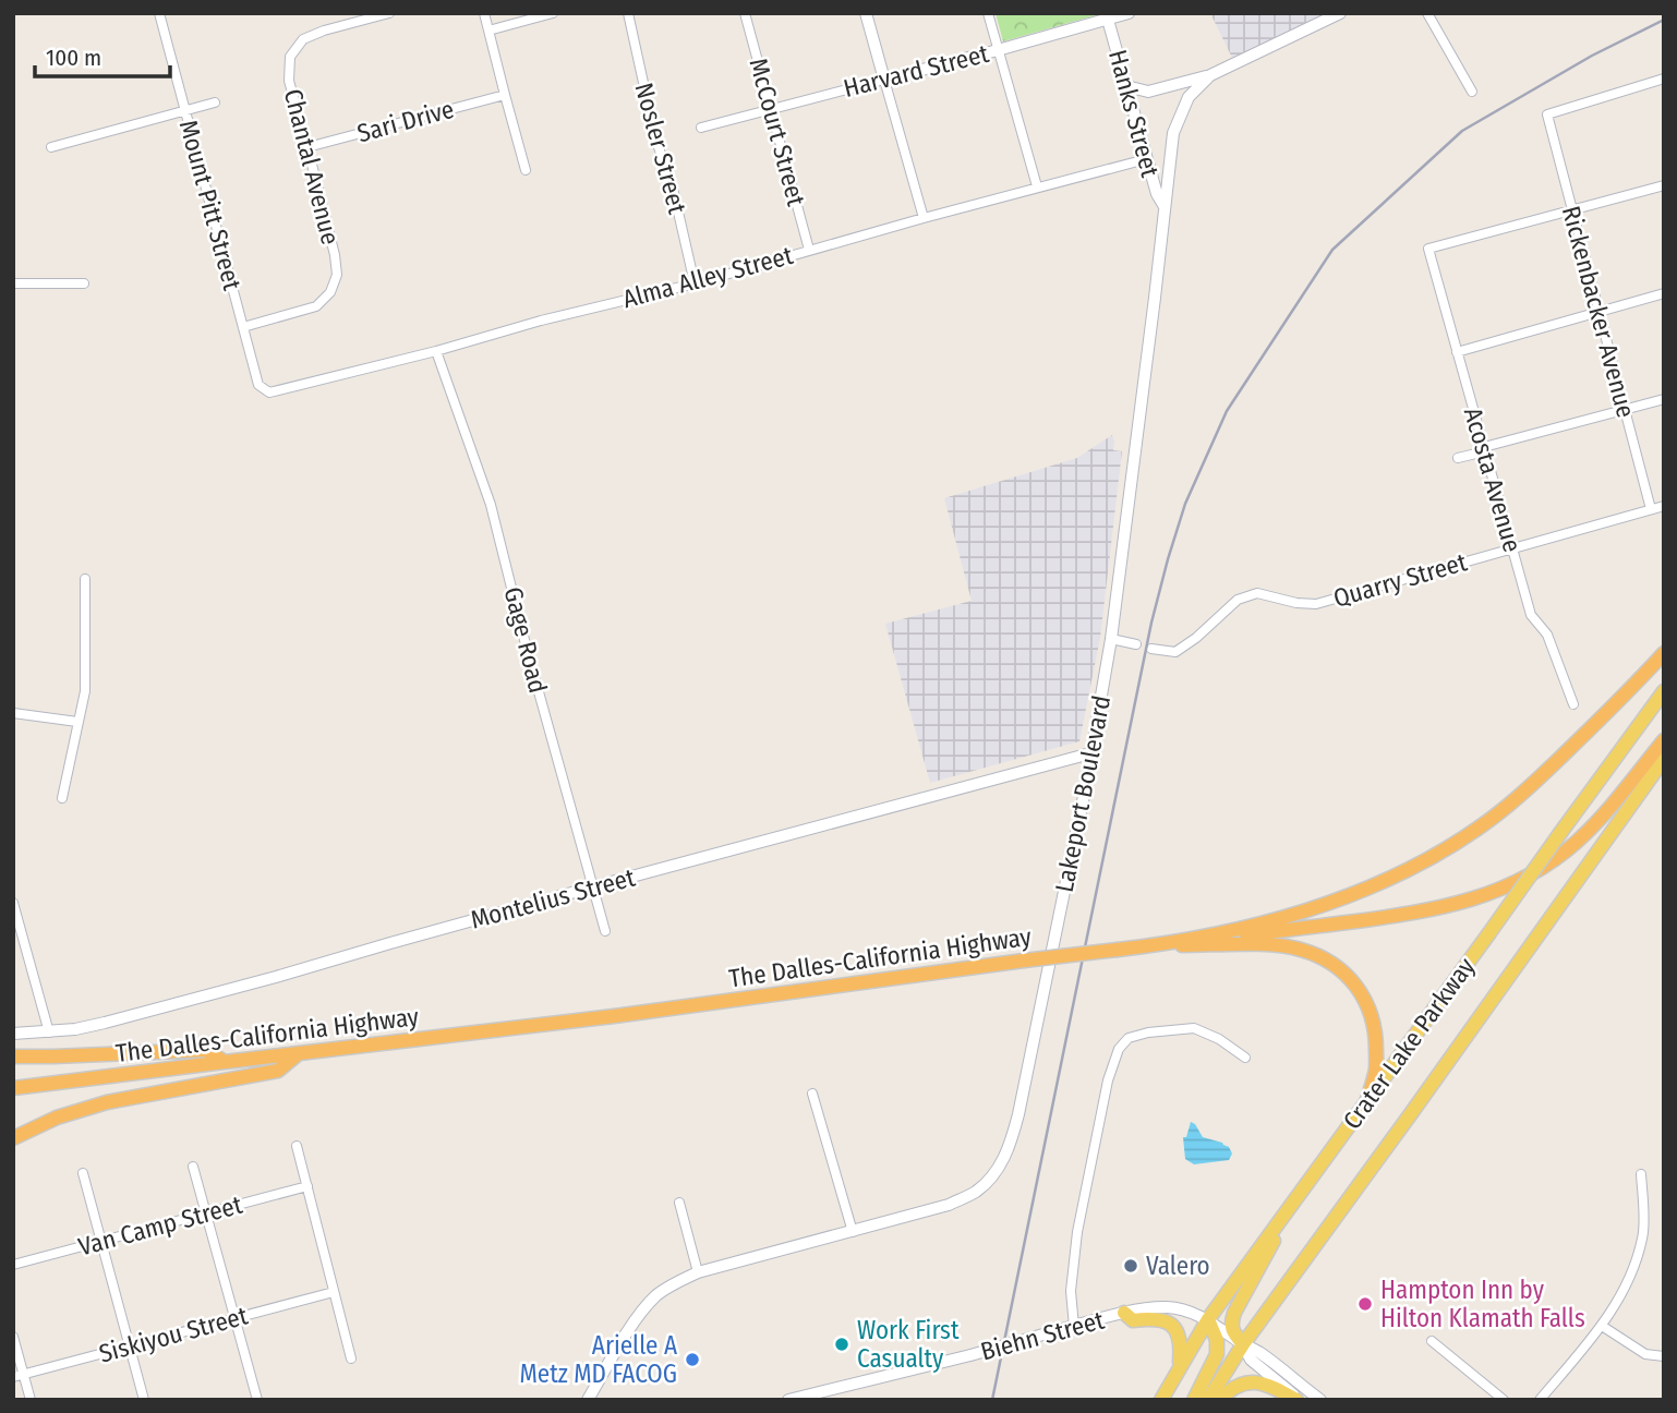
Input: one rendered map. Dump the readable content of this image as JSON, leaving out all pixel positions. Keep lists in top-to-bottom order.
{
  "streets": {
    "highway": ["The Dalles-California Highway"],
    "main road": ["Crater Lake Parkway"],
    "street": [
      "Harvard Street",
      "Hanks Street",
      "Sari Drive",
      "McCourt Street",
      "Nosler Street",
      "Chantal Avenue",
      "Mount Pitt Street",
      "Alma Alley Street",
      "Rickenbacker Avenue",
      "Acosta Avenue",
      "Quarry Street",
      "Gage Road",
      "Lakeport Boulevard",
      "Montelius Street",
      "Van Camp Street",
      "Siskiyou Street",
      "Biehn Street"
    ]
  },
  "crossings": [
    ["Harvard Street", "Hanks Street"],
    ["Harvard Street", "McCourt Street"],
    ["Hanks Street", "Alma Alley Street"],
    ["Hanks Street", "Lakeport Boulevard"],
    ["Sari Drive", "Chantal Avenue"],
    ["McCourt Street", "Alma Alley Street"],
    ["Nosler Street", "Alma Alley Street"],
    ["Chantal Avenue", "Mount Pitt Street"],
    ["Mount Pitt Street", "Alma Alley Street"],
    ["Alma Alley Street", "Gage Road"],
    ["Rickenbacker Avenue", "Acosta Avenue"],
    ["Rickenbacker Avenue", "Quarry Street"],
    ["Acosta Avenue", "Quarry Street"],
    ["Gage Road", "Montelius Street"],
    ["Lakeport Boulevard", "Montelius Street"],
    ["Crater Lake Parkway", "Biehn Street"]
  ],
  "places": [
    "Valero",
    "Hampton Inn by Hilton Klamath Falls",
    "Work First Casualty",
    "Arielle A Metz MD FACOG"
  ],
  "scale_bar": "100 m"
}
